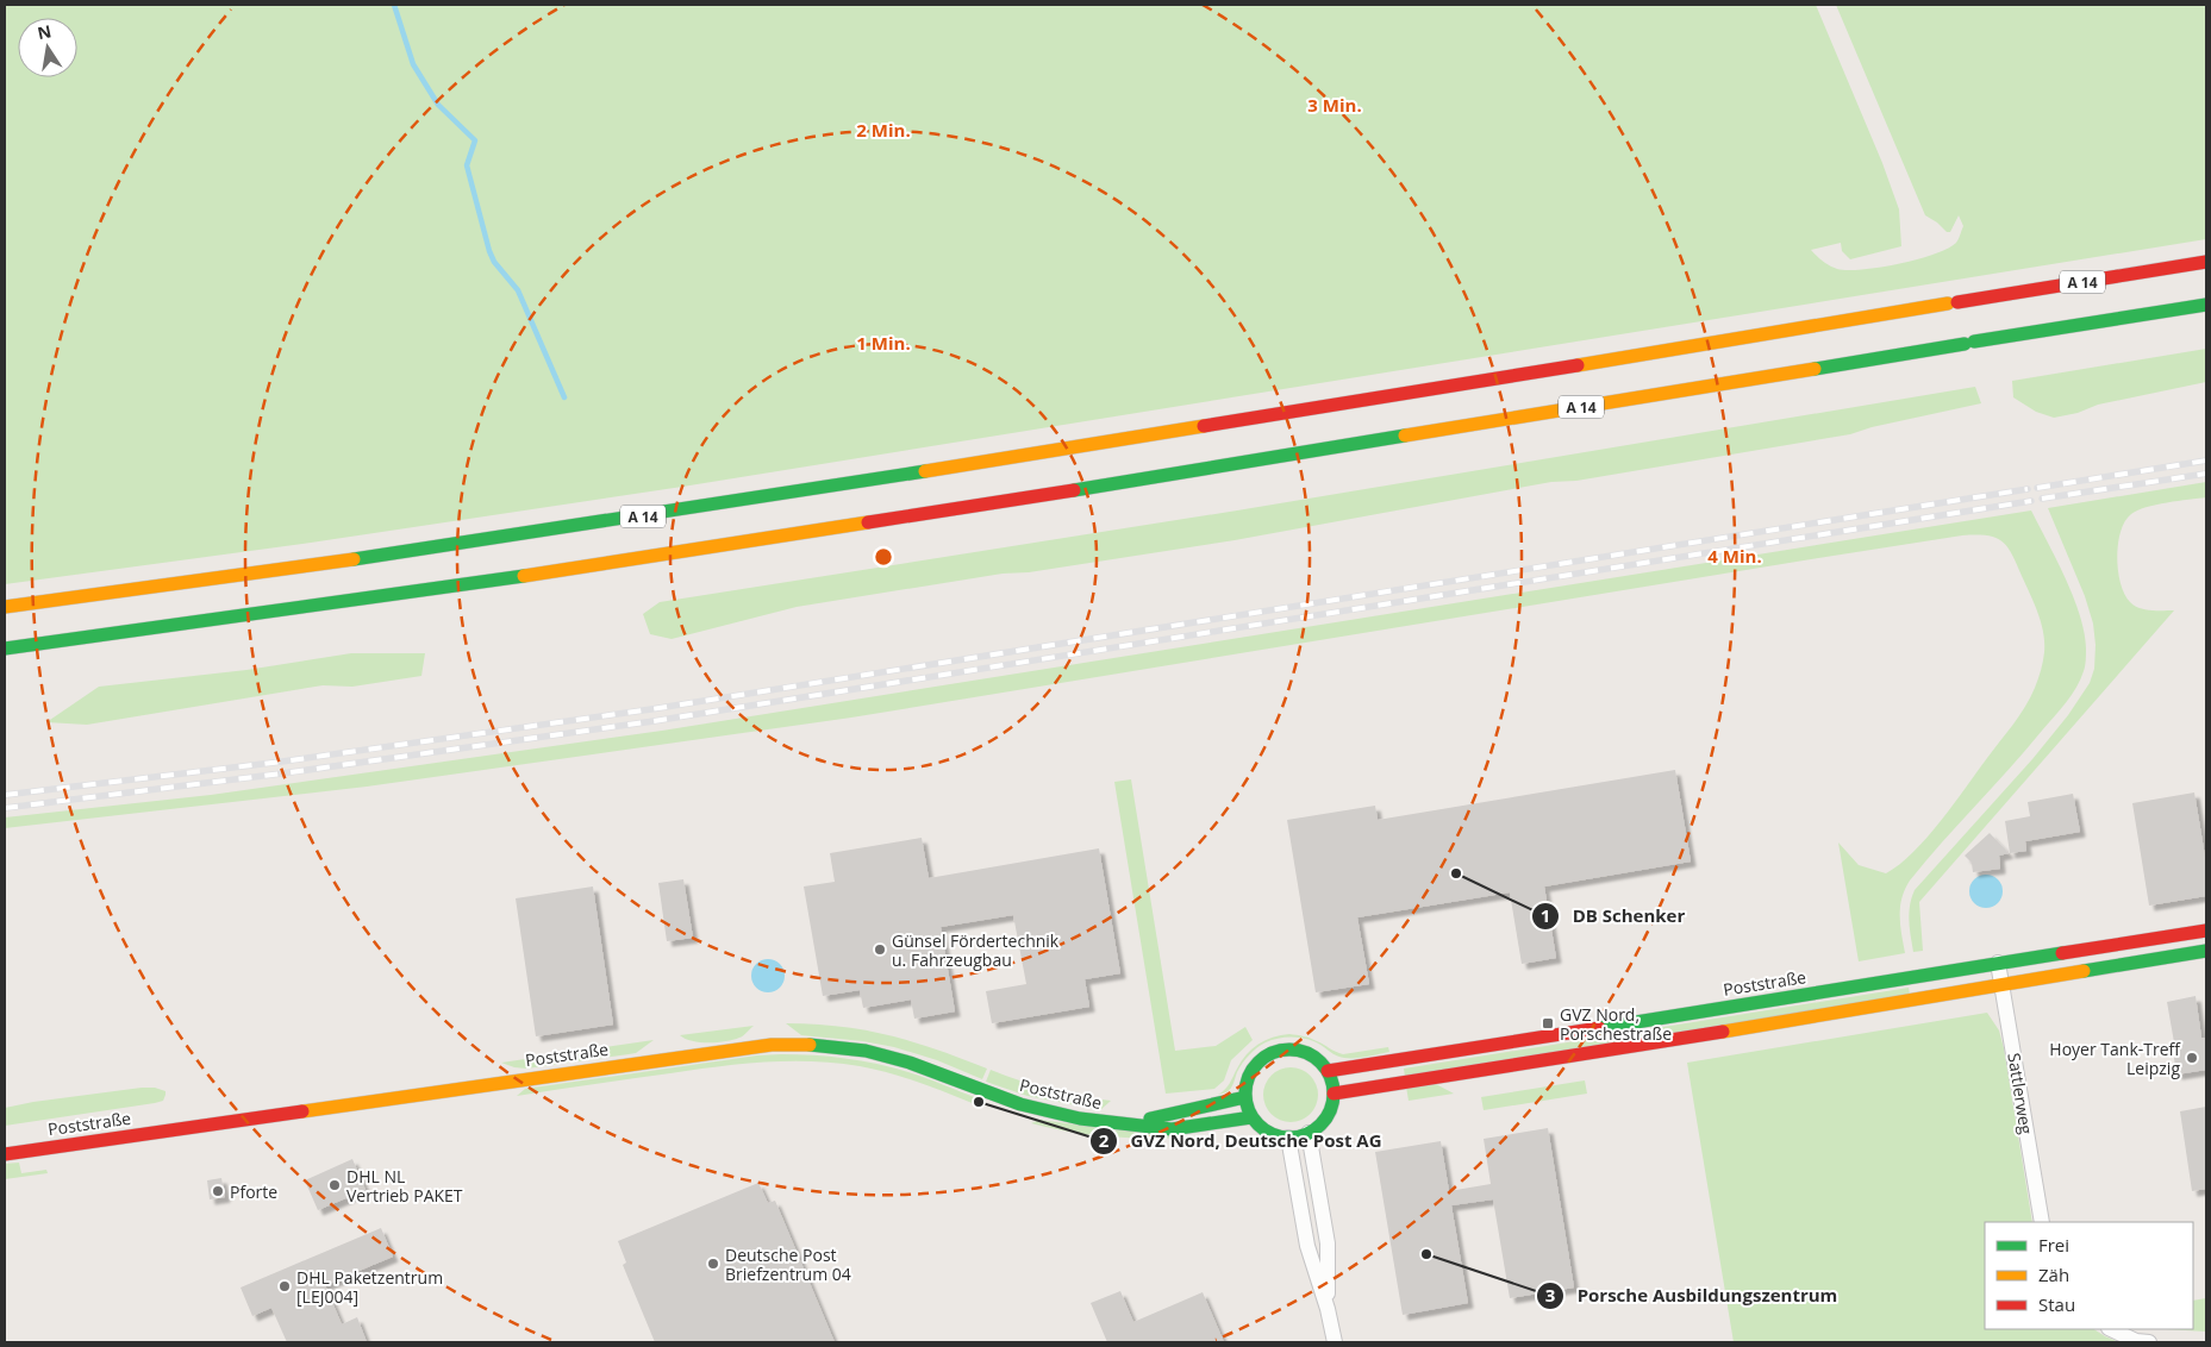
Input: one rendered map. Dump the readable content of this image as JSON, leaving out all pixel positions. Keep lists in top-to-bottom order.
{
  "streets": {
    "main road": ["A 14", "Poststraße"],
    "street": ["Sattlerweg"]
  },
  "crossings": [
    ["Poststraße", "Sattlerweg"]
  ],
  "places": {
    "other": [
      "DB Schenker",
      "Günsel Fördertechnik u. Fahrzeugbau",
      "Hoyer Tank-Treff Leipzig",
      "GVZ Nord, Deutsche Post AG",
      "DHL NL Vertrieb PAKET",
      "Pforte",
      "Porsche Ausbildungszentrum",
      "Deutsche Post Briefzentrum 04",
      "DHL Paketzentrum [LEJ004]"
    ],
    "transit": ["GVZ Nord, Porschestraße"]
  },
  "legend": ["Frei", "Zäh", "Stau"],
  "north": "top",
  "rings": [
    "3 Min.",
    "2 Min.",
    "1 Min.",
    "4 Min."
  ]
}
